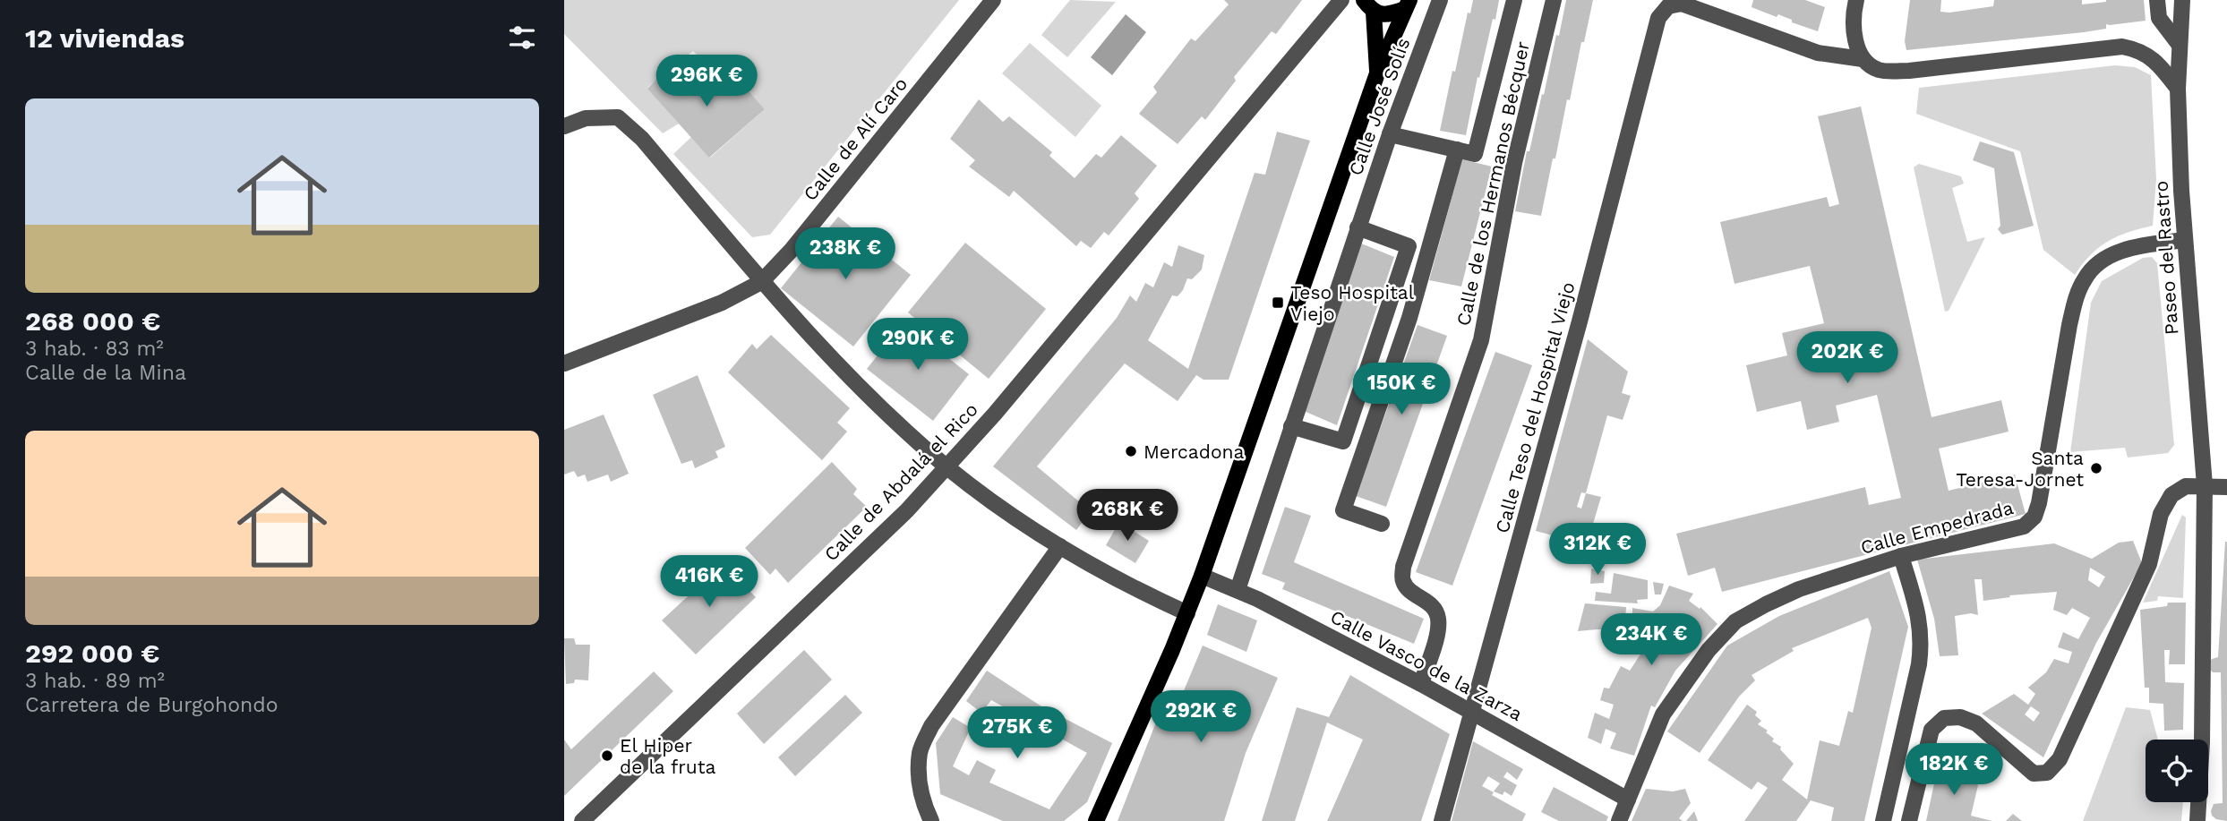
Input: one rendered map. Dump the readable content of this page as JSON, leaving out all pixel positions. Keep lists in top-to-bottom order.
{
  "streets": {
    "street": [
      "Calle José Solís",
      "Calle de Alí Caro",
      "Calle de los Hermanos Bécquer",
      "Paseo del Rastro",
      "Calle Teso del Hospital Viejo",
      "Calle de Abdalá el Rico",
      "Calle Empedrada",
      "Calle Vasco de la Zarza"
    ]
  },
  "crossings": [
    ["Calle José Solís", "Calle Vasco de la Zarza"],
    ["Calle de los Hermanos Bécquer", "Calle Vasco de la Zarza"],
    ["Paseo del Rastro", "Calle Empedrada"],
    ["Calle Teso del Hospital Viejo", "Calle Vasco de la Zarza"],
    ["Calle Empedrada", "Calle Vasco de la Zarza"]
  ],
  "places": {
    "transit": ["Teso Hospital Viejo"],
    "other": ["Mercadona", "Santa Teresa-Jornet", "El Hiper de la fruta"]
  },
  "page": {
    "heading": "12 viviendas",
    "price": [
      "296K €",
      "238K €",
      "290K €",
      "202K €",
      "150K €",
      "268K €",
      "312K €",
      "416K €",
      "234K €",
      "292K €",
      "275K €",
      "182K €"
    ],
    "list": [
      {
        "name": "268 000 €",
        "note": "3 hab. · 83 m² · Calle de la Mina"
      },
      {
        "name": "292 000 €",
        "note": "3 hab. · 89 m² · Carretera de Burgohondo"
      }
    ]
  }
}
